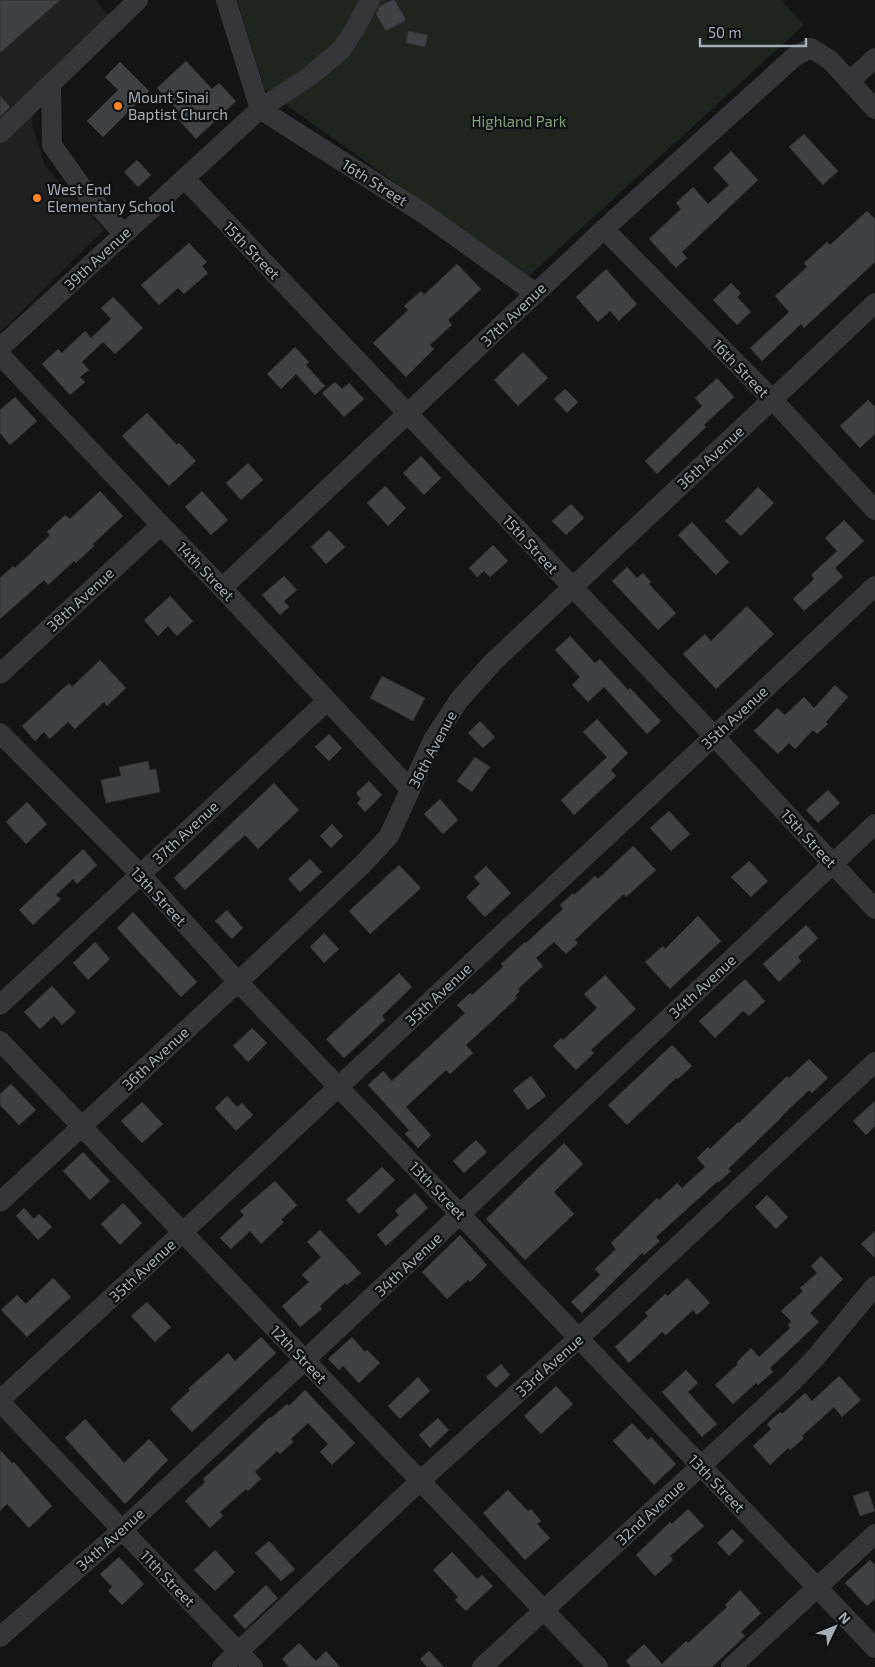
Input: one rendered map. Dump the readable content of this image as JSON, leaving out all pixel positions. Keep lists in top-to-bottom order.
{
  "streets": {
    "street": [
      "16th Street",
      "15th Street",
      "39th Avenue",
      "37th Avenue",
      "36th Avenue",
      "14th Street",
      "38th Avenue",
      "35th Avenue",
      "13th Street",
      "34th Avenue",
      "12th Street",
      "33rd Avenue",
      "32nd Avenue",
      "11th Street"
    ]
  },
  "crossings": [
    ["16th Street", "39th Avenue"],
    ["16th Street", "37th Avenue"],
    ["16th Street", "36th Avenue"],
    ["15th Street", "39th Avenue"],
    ["15th Street", "37th Avenue"],
    ["15th Street", "36th Avenue"],
    ["15th Street", "35th Avenue"],
    ["15th Street", "34th Avenue"],
    ["37th Avenue", "14th Street"],
    ["37th Avenue", "13th Street"],
    ["36th Avenue", "14th Street"],
    ["36th Avenue", "13th Street"],
    ["36th Avenue", "12th Street"],
    ["14th Street", "38th Avenue"],
    ["35th Avenue", "13th Street"],
    ["35th Avenue", "12th Street"],
    ["35th Avenue", "11th Street"],
    ["13th Street", "34th Avenue"],
    ["13th Street", "33rd Avenue"],
    ["13th Street", "32nd Avenue"],
    ["34th Avenue", "12th Street"],
    ["34th Avenue", "11th Street"],
    ["12th Street", "33rd Avenue"],
    ["12th Street", "32nd Avenue"],
    ["33rd Avenue", "11th Street"]
  ],
  "parks": ["Highland Park"],
  "places": ["Mount Sinai Baptist Church", "West End Elementary School"],
  "scale_bar": "50 m",
  "north": "top right"
}
